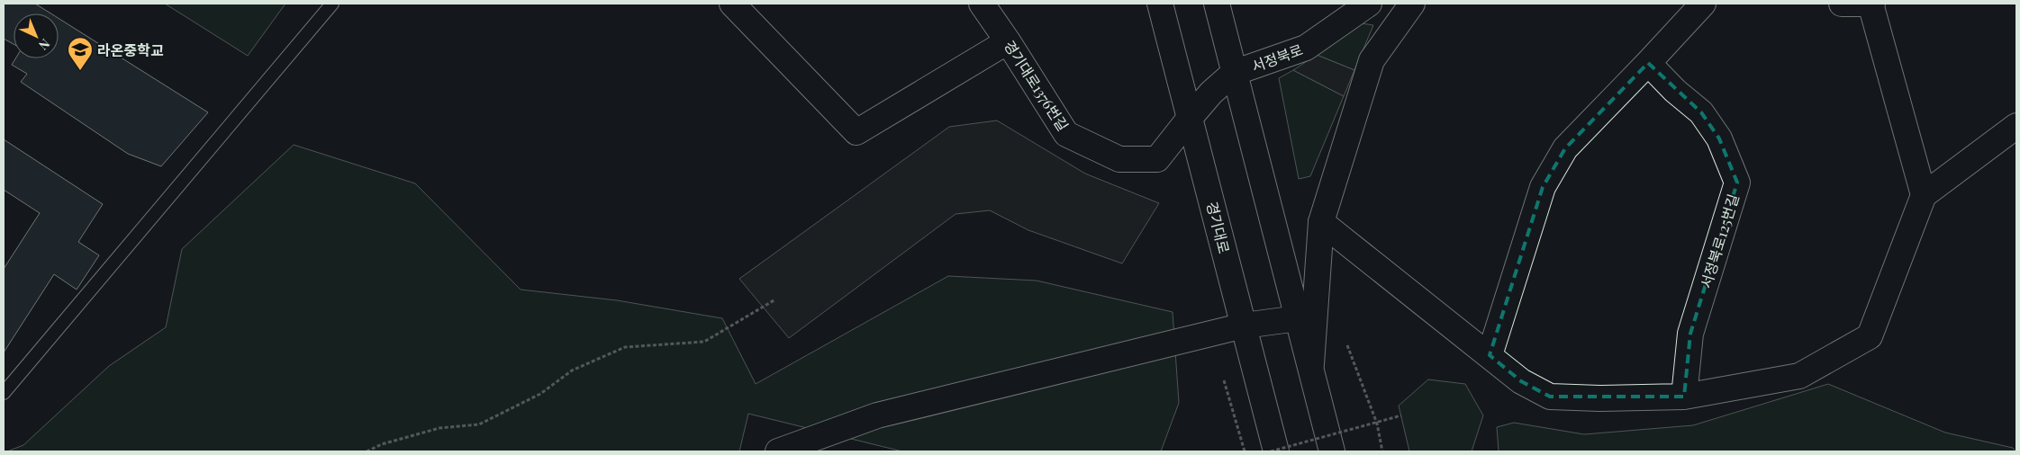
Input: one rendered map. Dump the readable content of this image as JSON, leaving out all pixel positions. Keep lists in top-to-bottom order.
{
  "streets": {
    "street": [
      "서정북로",
      "경기대로1376번길",
      "경기대로",
      "서정북로125번길"
    ]
  },
  "crossings": [
    ["서정북로", "경기대로1376번길"],
    ["서정북로", "경기대로"],
    ["경기대로1376번길", "경기대로"]
  ],
  "places": {
    "school or university": ["라온중학교"]
  },
  "north": "bottom right"
}
